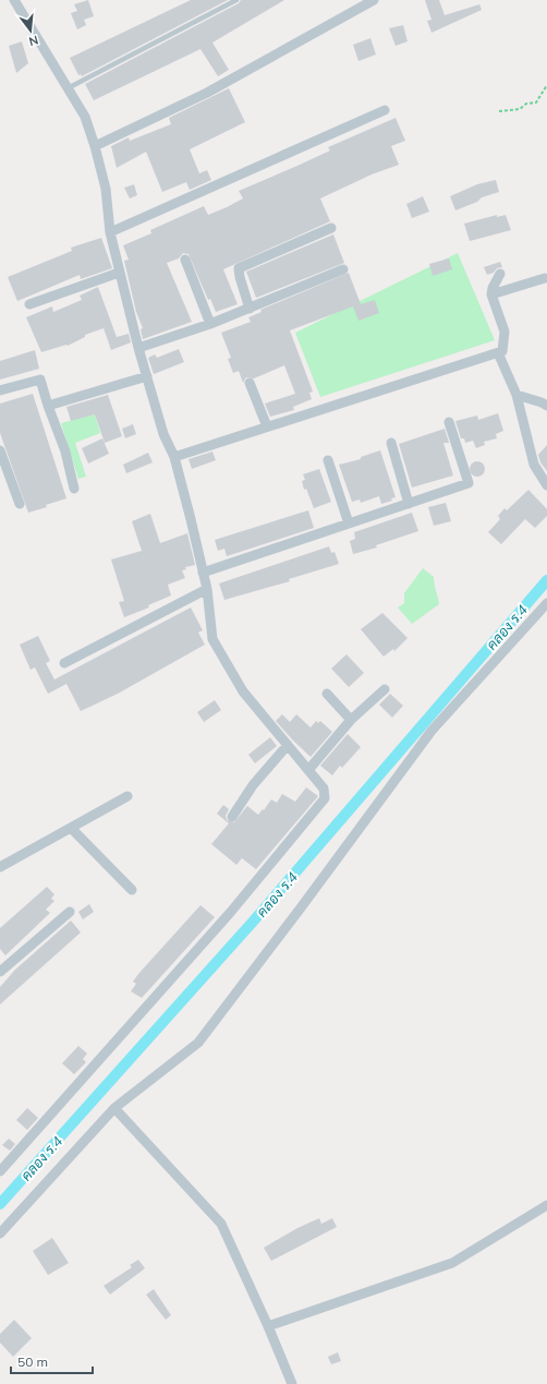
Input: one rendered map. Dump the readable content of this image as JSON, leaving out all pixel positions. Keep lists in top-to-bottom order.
{
  "water": ["คลอง ร.4"],
  "scale_bar": "50 m",
  "north": "bottom"
}
